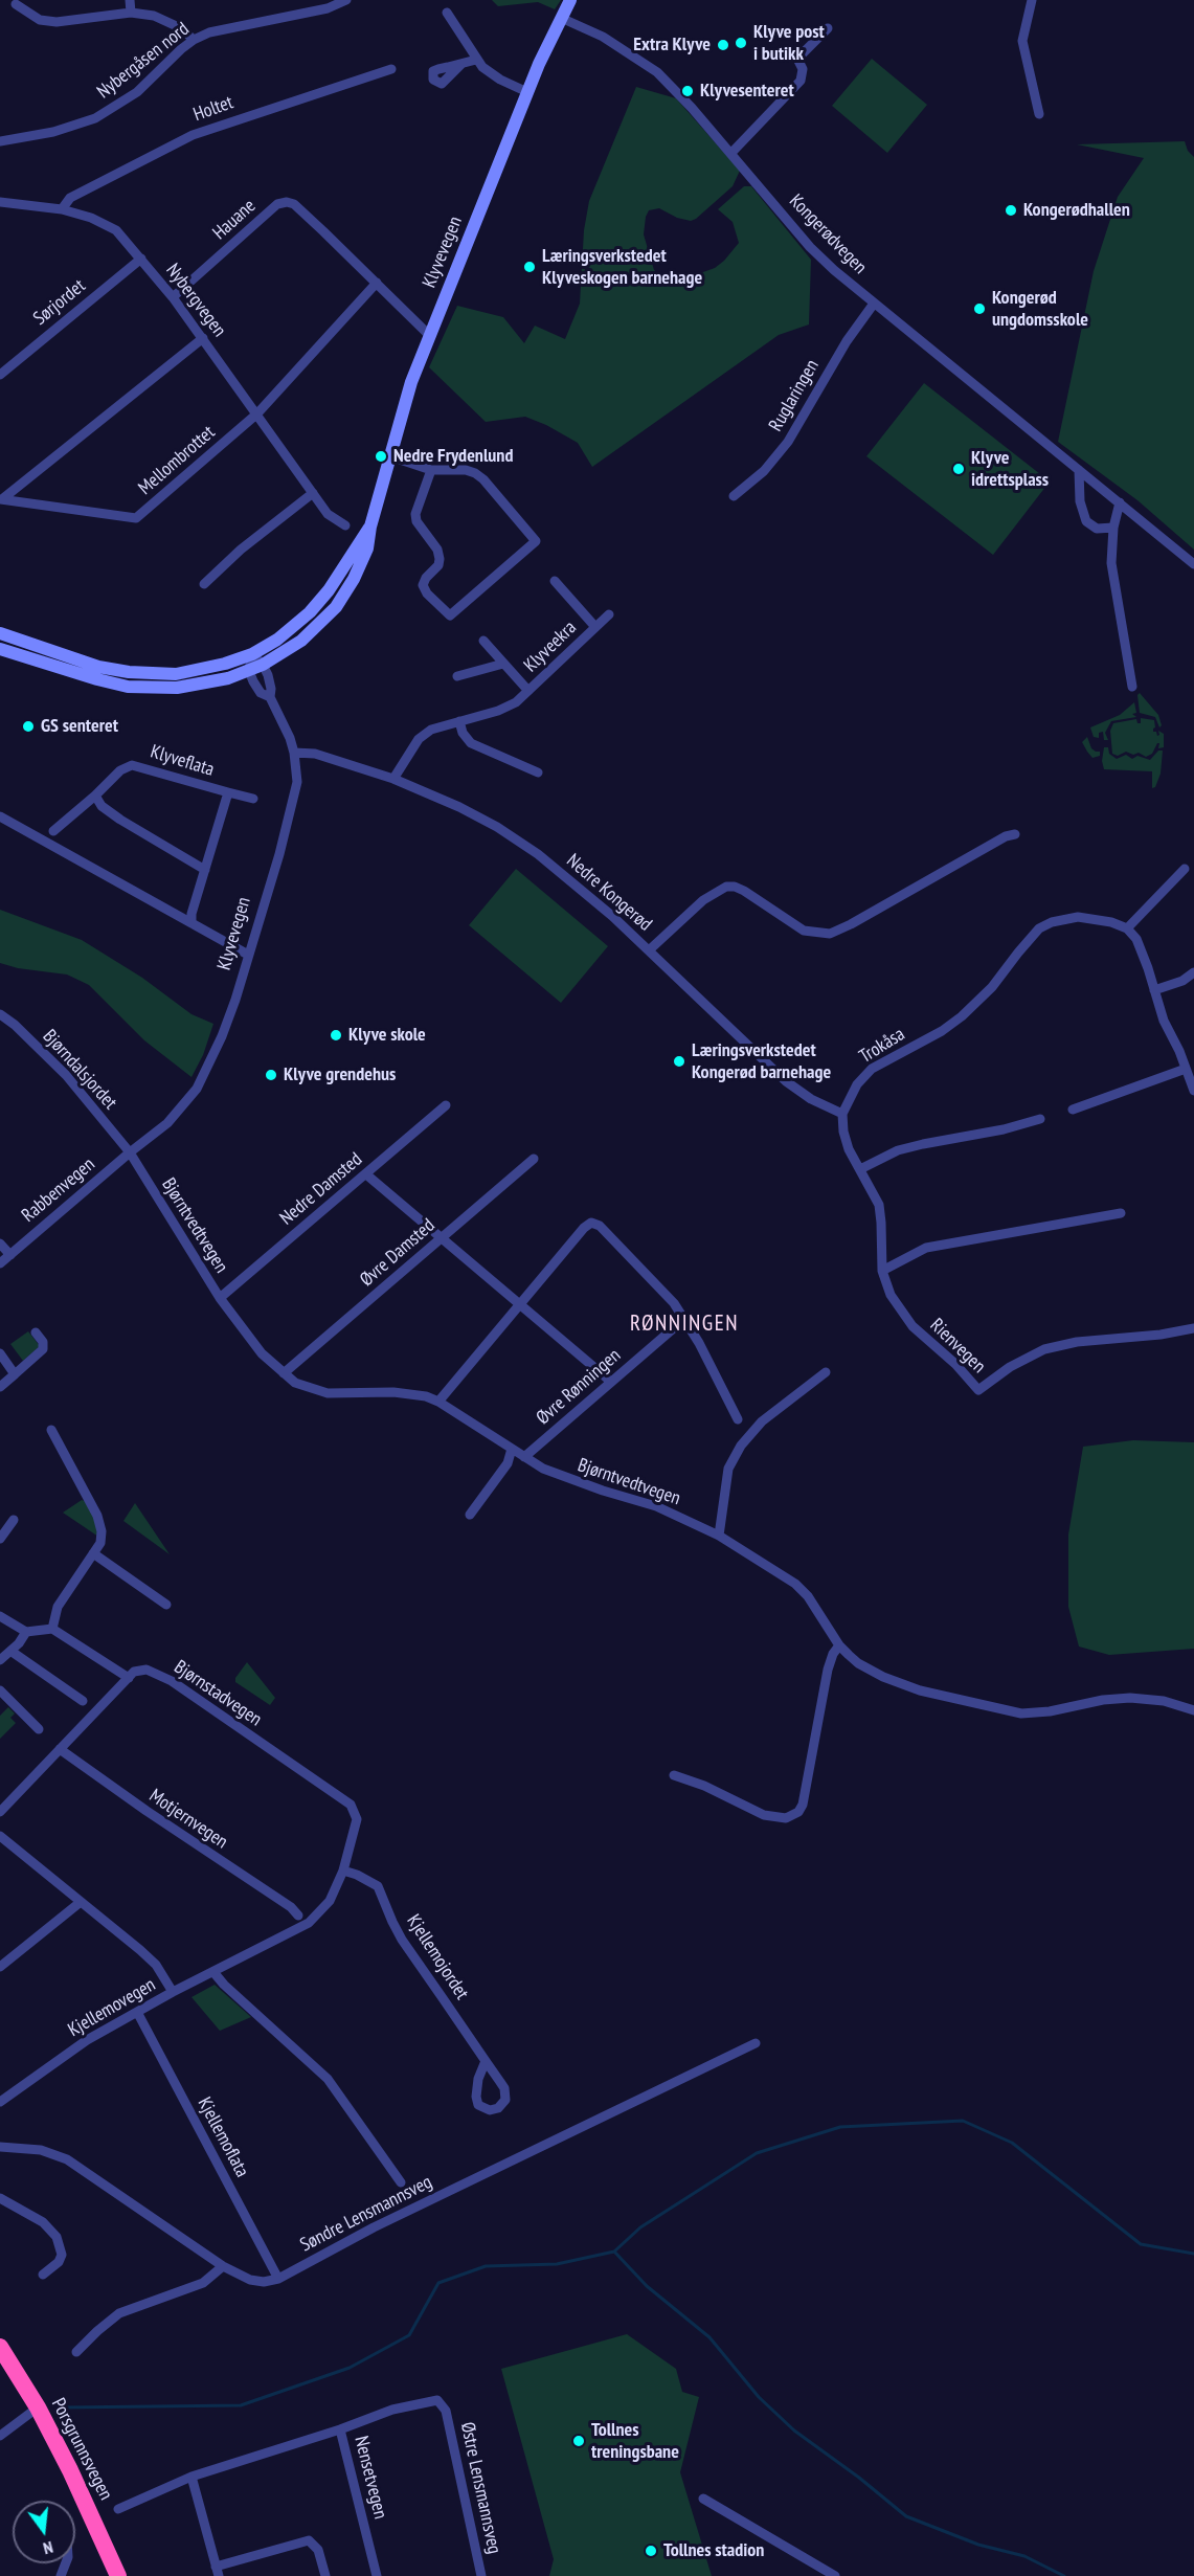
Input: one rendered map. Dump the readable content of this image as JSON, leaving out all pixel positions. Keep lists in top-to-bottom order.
{
  "streets": {
    "highway": ["Porsgrunnsvegen"],
    "main road": ["Klyvevegen"],
    "street": [
      "Nybergåsen nord",
      "Holtet",
      "Hauane",
      "Kongerødvegen",
      "Nybergvegen",
      "Sørjordet",
      "Ruglaringen",
      "Mellombrottet",
      "Klyveekra",
      "Klyveflata",
      "Nedre Kongerød",
      "Trokåsa",
      "Bjørndalsjordet",
      "Nedre Damsted",
      "Rabbenvegen",
      "Bjørntvedtvegen",
      "Øvre Damsted",
      "Rienvegen",
      "Øvre Rønningen",
      "Bjørnstadvegen",
      "Motjernvegen",
      "Kjellemojordet",
      "Kjellemovegen",
      "Kjellemoflata",
      "Søndre Lensmannsveg",
      "Nensetvegen",
      "Østre Lensmannsveg"
    ]
  },
  "crossings": [
    ["Holtet", "Nybergvegen"],
    ["Hauane", "Klyvevegen"],
    ["Hauane", "Nybergvegen"],
    ["Kongerødvegen", "Klyvevegen"],
    ["Kongerødvegen", "Ruglaringen"],
    ["Klyvevegen", "Nedre Kongerød"],
    ["Klyvevegen", "Bjørndalsjordet"],
    ["Klyvevegen", "Rabbenvegen"],
    ["Klyvevegen", "Bjørntvedtvegen"],
    ["Nybergvegen", "Sørjordet"],
    ["Nybergvegen", "Mellombrottet"],
    ["Klyveekra", "Nedre Kongerød"],
    ["Trokåsa", "Rienvegen"],
    ["Bjørndalsjordet", "Rabbenvegen"],
    ["Bjørndalsjordet", "Bjørntvedtvegen"],
    ["Nedre Damsted", "Bjørntvedtvegen"],
    ["Rabbenvegen", "Bjørntvedtvegen"],
    ["Bjørntvedtvegen", "Øvre Damsted"],
    ["Bjørntvedtvegen", "Øvre Rønningen"],
    ["Bjørnstadvegen", "Kjellemojordet"],
    ["Kjellemovegen", "Kjellemoflata"],
    ["Kjellemoflata", "Søndre Lensmannsveg"],
    ["Nensetvegen", "Østre Lensmannsveg"]
  ],
  "districts": ["RØNNINGEN"],
  "places": [
    "Klyve post i butikk",
    "Extra Klyve",
    "Klyvesenteret",
    "Kongerødhallen",
    "Læringsverkstedet Klyveskogen barnehage",
    "Kongerød ungdomsskole",
    "Nedre Frydenlund",
    "Klyve idrettsplass",
    "GS senteret",
    "Klyve skole",
    "Læringsverkstedet Kongerød barnehage",
    "Klyve grendehus",
    "Tollnes treningsbane",
    "Tollnes stadion"
  ],
  "north": "bottom"
}
